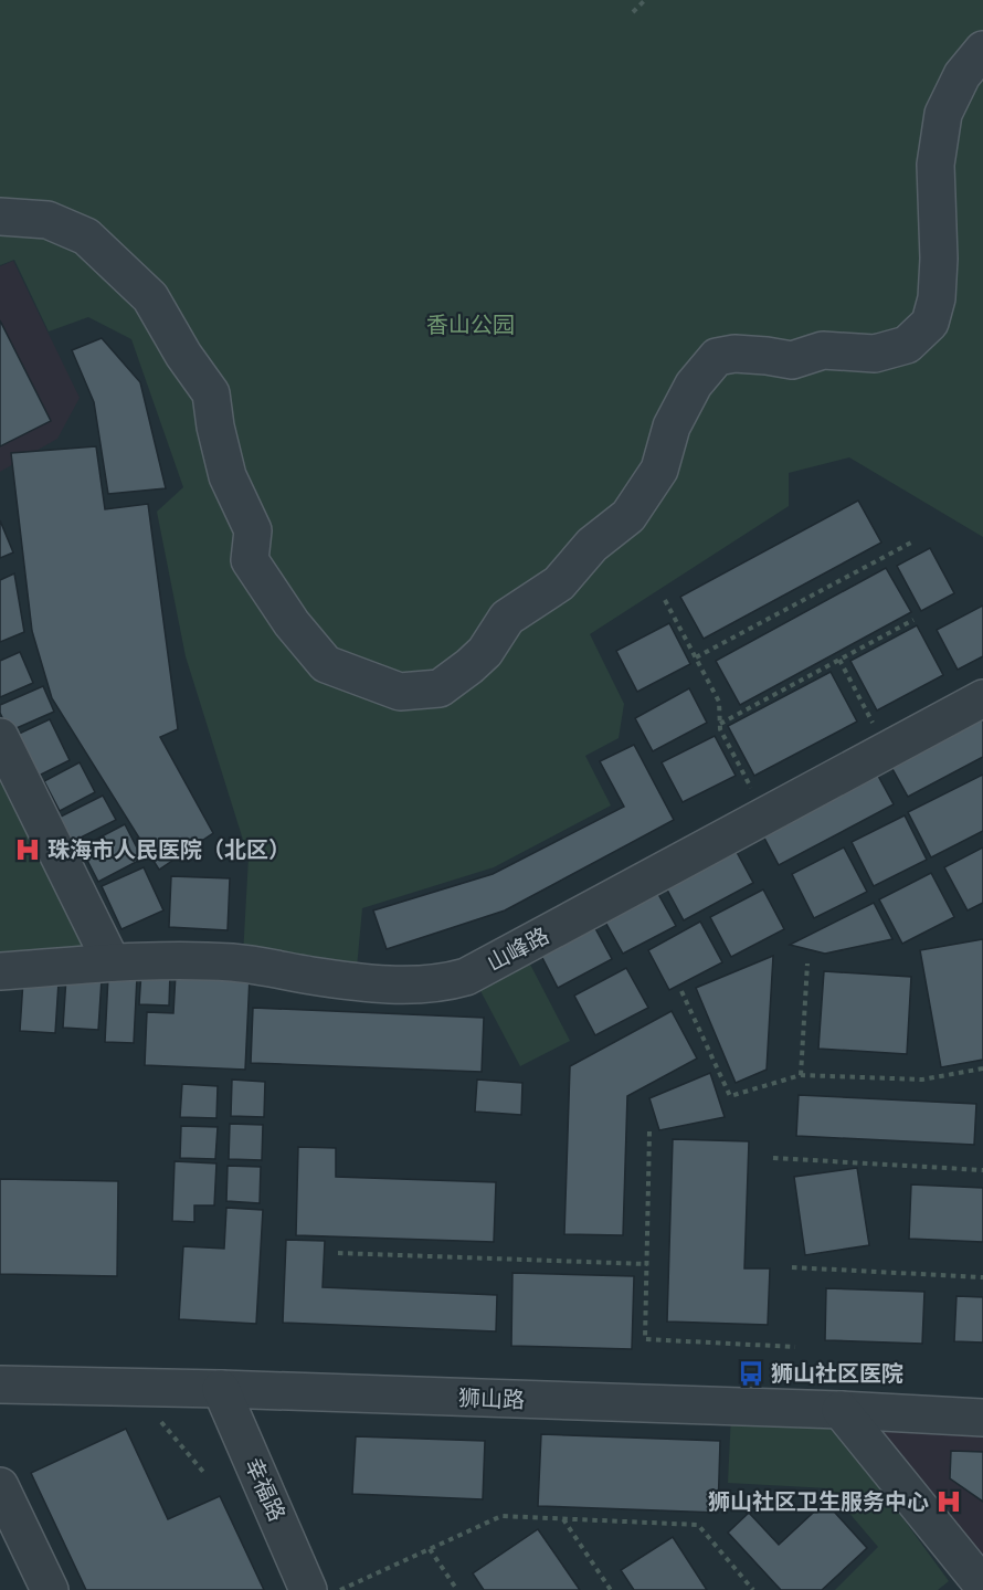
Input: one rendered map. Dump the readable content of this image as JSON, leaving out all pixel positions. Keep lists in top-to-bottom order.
{
  "streets": {
    "street": ["山峰路", "狮山路", "幸福路"]
  },
  "crossings": [
    ["狮山路", "幸福路"]
  ],
  "parks": ["香山公园"],
  "places": {
    "hospital": ["珠海市人民医院（北区）", "狮山社区卫生服务中心"],
    "bus stop": ["狮山社区医院"]
  }
}
